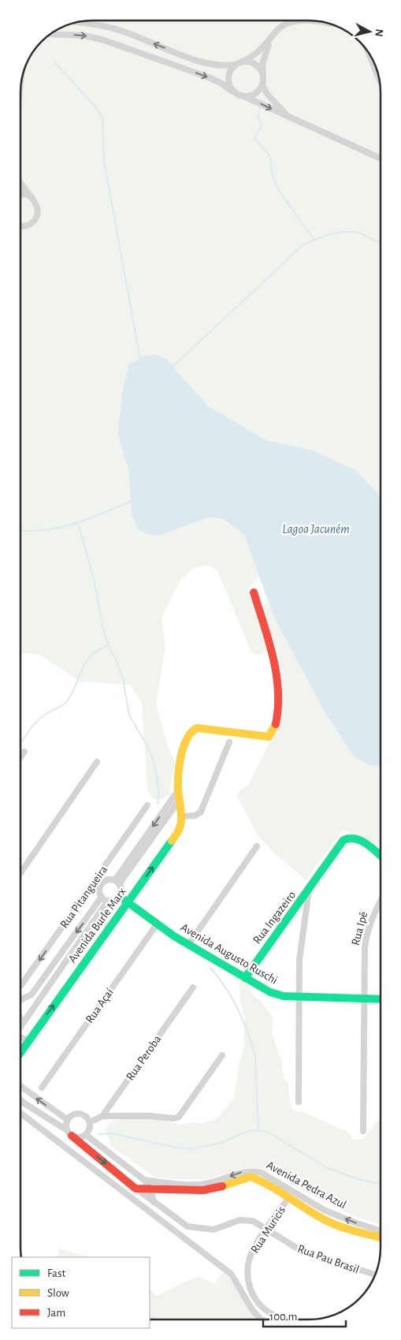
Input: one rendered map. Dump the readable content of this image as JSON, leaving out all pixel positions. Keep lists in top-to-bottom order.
{
  "streets": {
    "street": [
      "Rua Pitangueira",
      "Rua Ingazeiro",
      "Avenida Burle Marx",
      "Rua Ipê",
      "Avenida Augusto Ruschi",
      "Rua Açaí",
      "Rua Peroba",
      "Avenida Pedra Azul",
      "Rua Muricis",
      "Rua Pau Brasil"
    ]
  },
  "crossings": [
    ["Rua Ingazeiro", "Avenida Augusto Ruschi"],
    ["Avenida Burle Marx", "Avenida Augusto Ruschi"],
    ["Rua Ipê", "Avenida Augusto Ruschi"],
    ["Avenida Augusto Ruschi", "Rua Açaí"],
    ["Avenida Pedra Azul", "Rua Muricis"],
    ["Avenida Pedra Azul", "Rua Pau Brasil"],
    ["Rua Muricis", "Rua Pau Brasil"]
  ],
  "one_way": ["Rua Pitangueira"],
  "water": ["Lagoa Jacuném"],
  "legend": ["Fast", "Slow", "Jam"],
  "scale_bar": "100 m",
  "north": "right"
}
